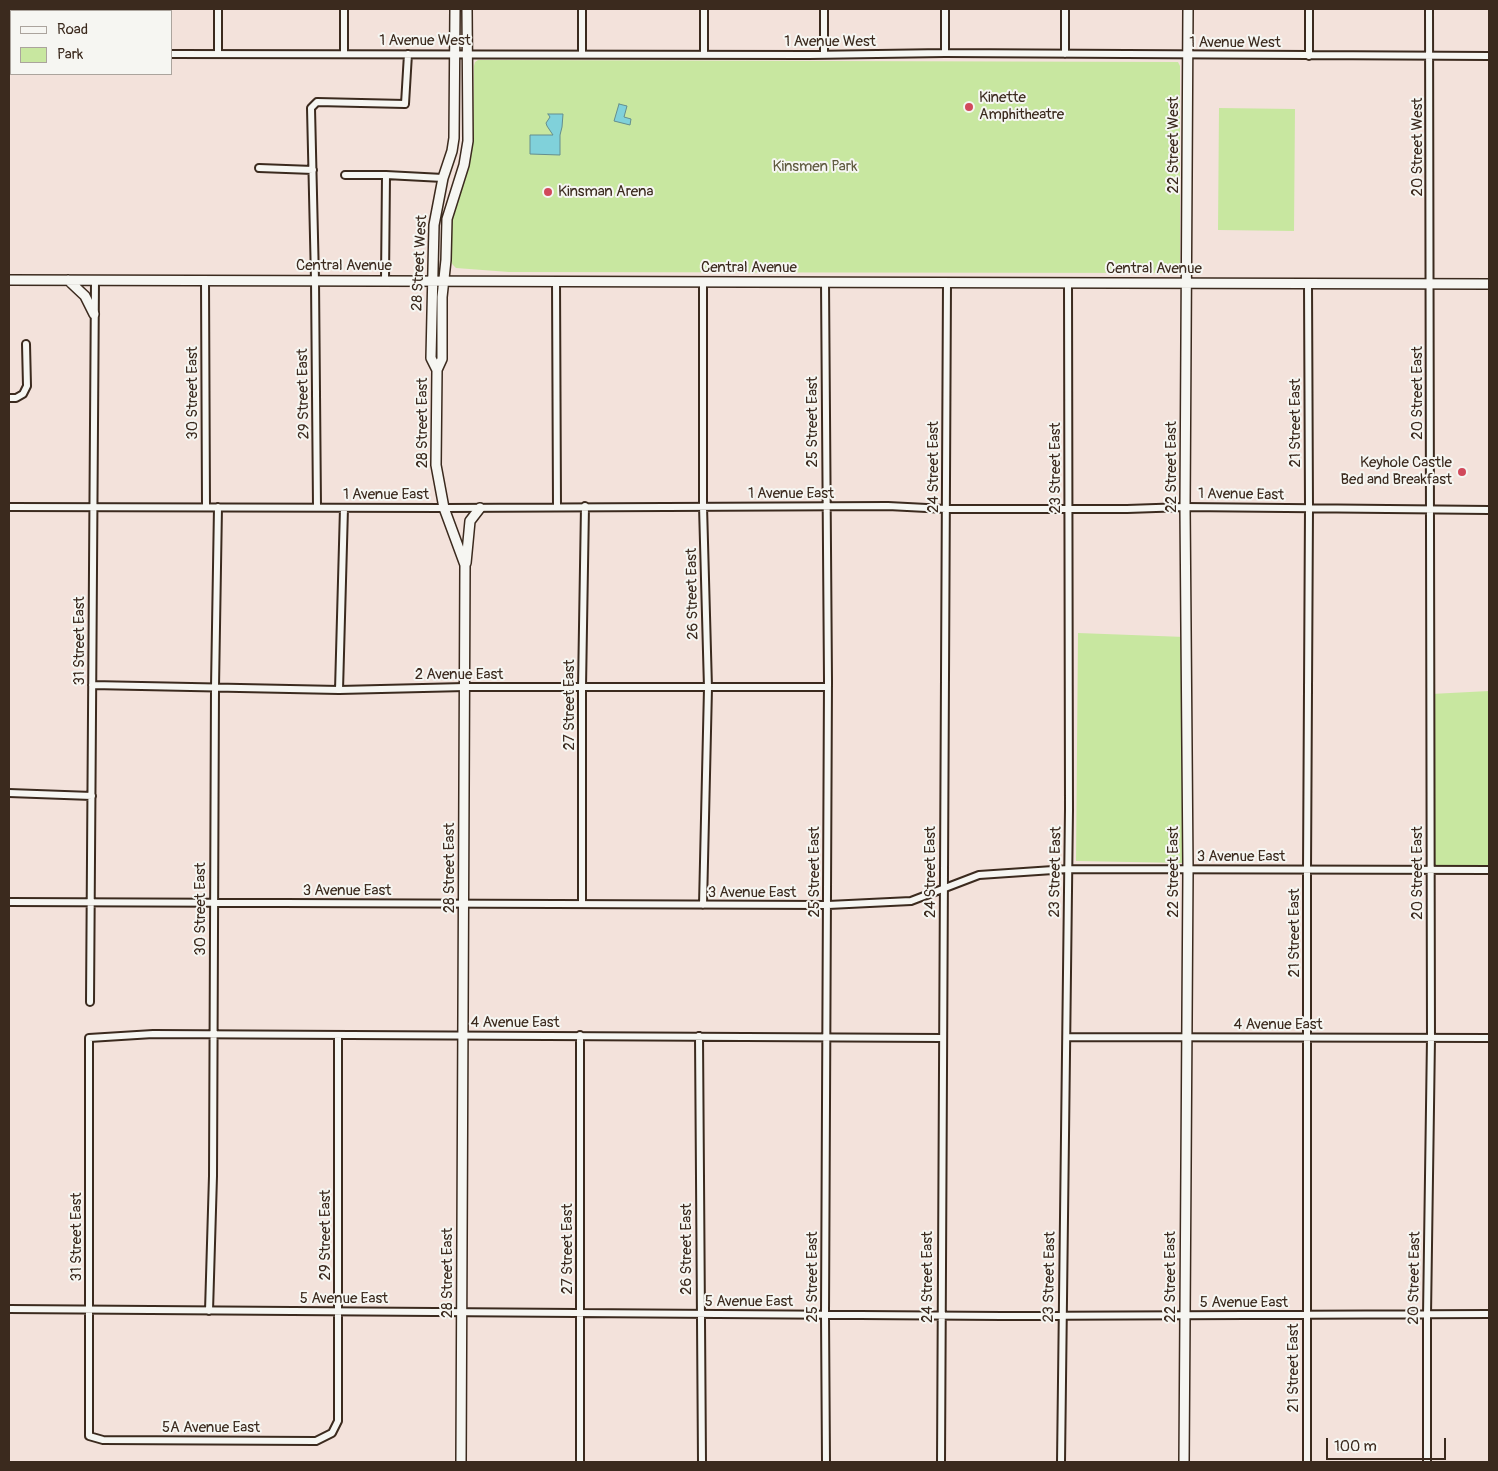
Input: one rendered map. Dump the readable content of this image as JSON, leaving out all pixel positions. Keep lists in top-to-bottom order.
{
  "streets": {
    "street": [
      "1 Avenue West",
      "22 Street West",
      "20 Street West",
      "28 Street West",
      "Central Avenue",
      "30 Street East",
      "20 Street East",
      "29 Street East",
      "25 Street East",
      "28 Street East",
      "21 Street East",
      "24 Street East",
      "22 Street East",
      "23 Street East",
      "1 Avenue East",
      "26 Street East",
      "31 Street East",
      "2 Avenue East",
      "27 Street East",
      "3 Avenue East",
      "4 Avenue East",
      "5 Avenue East",
      "5A Avenue East"
    ]
  },
  "crossings": [
    ["1 Avenue West", "22 Street West"],
    ["1 Avenue West", "20 Street West"],
    ["1 Avenue West", "28 Street West"],
    ["1 Avenue West", "29 Street East"],
    ["22 Street West", "Central Avenue"],
    ["22 Street West", "22 Street East"],
    ["20 Street West", "Central Avenue"],
    ["20 Street West", "20 Street East"],
    ["28 Street West", "Central Avenue"],
    ["28 Street West", "28 Street East"],
    ["Central Avenue", "30 Street East"],
    ["Central Avenue", "20 Street East"],
    ["Central Avenue", "29 Street East"],
    ["Central Avenue", "25 Street East"],
    ["Central Avenue", "28 Street East"],
    ["Central Avenue", "21 Street East"],
    ["Central Avenue", "24 Street East"],
    ["Central Avenue", "22 Street East"],
    ["Central Avenue", "23 Street East"],
    ["Central Avenue", "26 Street East"],
    ["Central Avenue", "31 Street East"],
    ["30 Street East", "1 Avenue East"],
    ["30 Street East", "2 Avenue East"],
    ["30 Street East", "3 Avenue East"],
    ["30 Street East", "4 Avenue East"],
    ["30 Street East", "5 Avenue East"],
    ["20 Street East", "1 Avenue East"],
    ["20 Street East", "3 Avenue East"],
    ["20 Street East", "4 Avenue East"],
    ["20 Street East", "5 Avenue East"],
    ["29 Street East", "1 Avenue East"],
    ["29 Street East", "4 Avenue East"],
    ["29 Street East", "5 Avenue East"],
    ["29 Street East", "5A Avenue East"],
    ["25 Street East", "1 Avenue East"],
    ["25 Street East", "2 Avenue East"],
    ["25 Street East", "3 Avenue East"],
    ["25 Street East", "4 Avenue East"],
    ["25 Street East", "5 Avenue East"],
    ["28 Street East", "1 Avenue East"],
    ["28 Street East", "2 Avenue East"],
    ["28 Street East", "3 Avenue East"],
    ["28 Street East", "4 Avenue East"],
    ["28 Street East", "5 Avenue East"],
    ["21 Street East", "1 Avenue East"],
    ["21 Street East", "3 Avenue East"],
    ["21 Street East", "4 Avenue East"],
    ["21 Street East", "5 Avenue East"],
    ["24 Street East", "1 Avenue East"],
    ["24 Street East", "3 Avenue East"],
    ["24 Street East", "4 Avenue East"],
    ["24 Street East", "5 Avenue East"],
    ["22 Street East", "1 Avenue East"],
    ["22 Street East", "3 Avenue East"],
    ["22 Street East", "4 Avenue East"],
    ["22 Street East", "5 Avenue East"],
    ["23 Street East", "1 Avenue East"],
    ["23 Street East", "3 Avenue East"],
    ["23 Street East", "4 Avenue East"],
    ["23 Street East", "5 Avenue East"],
    ["1 Avenue East", "26 Street East"],
    ["1 Avenue East", "31 Street East"],
    ["1 Avenue East", "27 Street East"],
    ["26 Street East", "2 Avenue East"],
    ["26 Street East", "3 Avenue East"],
    ["26 Street East", "4 Avenue East"],
    ["26 Street East", "5 Avenue East"],
    ["31 Street East", "2 Avenue East"],
    ["31 Street East", "3 Avenue East"],
    ["31 Street East", "4 Avenue East"],
    ["31 Street East", "5 Avenue East"],
    ["31 Street East", "5A Avenue East"],
    ["2 Avenue East", "27 Street East"],
    ["27 Street East", "3 Avenue East"],
    ["27 Street East", "4 Avenue East"],
    ["27 Street East", "5 Avenue East"]
  ],
  "parks": ["Kinsmen Park"],
  "places": ["Kinette Amphitheatre", "Kinsman Arena", "Keyhole Castle Bed and Breakfast"],
  "legend": ["Road", "Park"],
  "scale_bar": "100 m"
}
